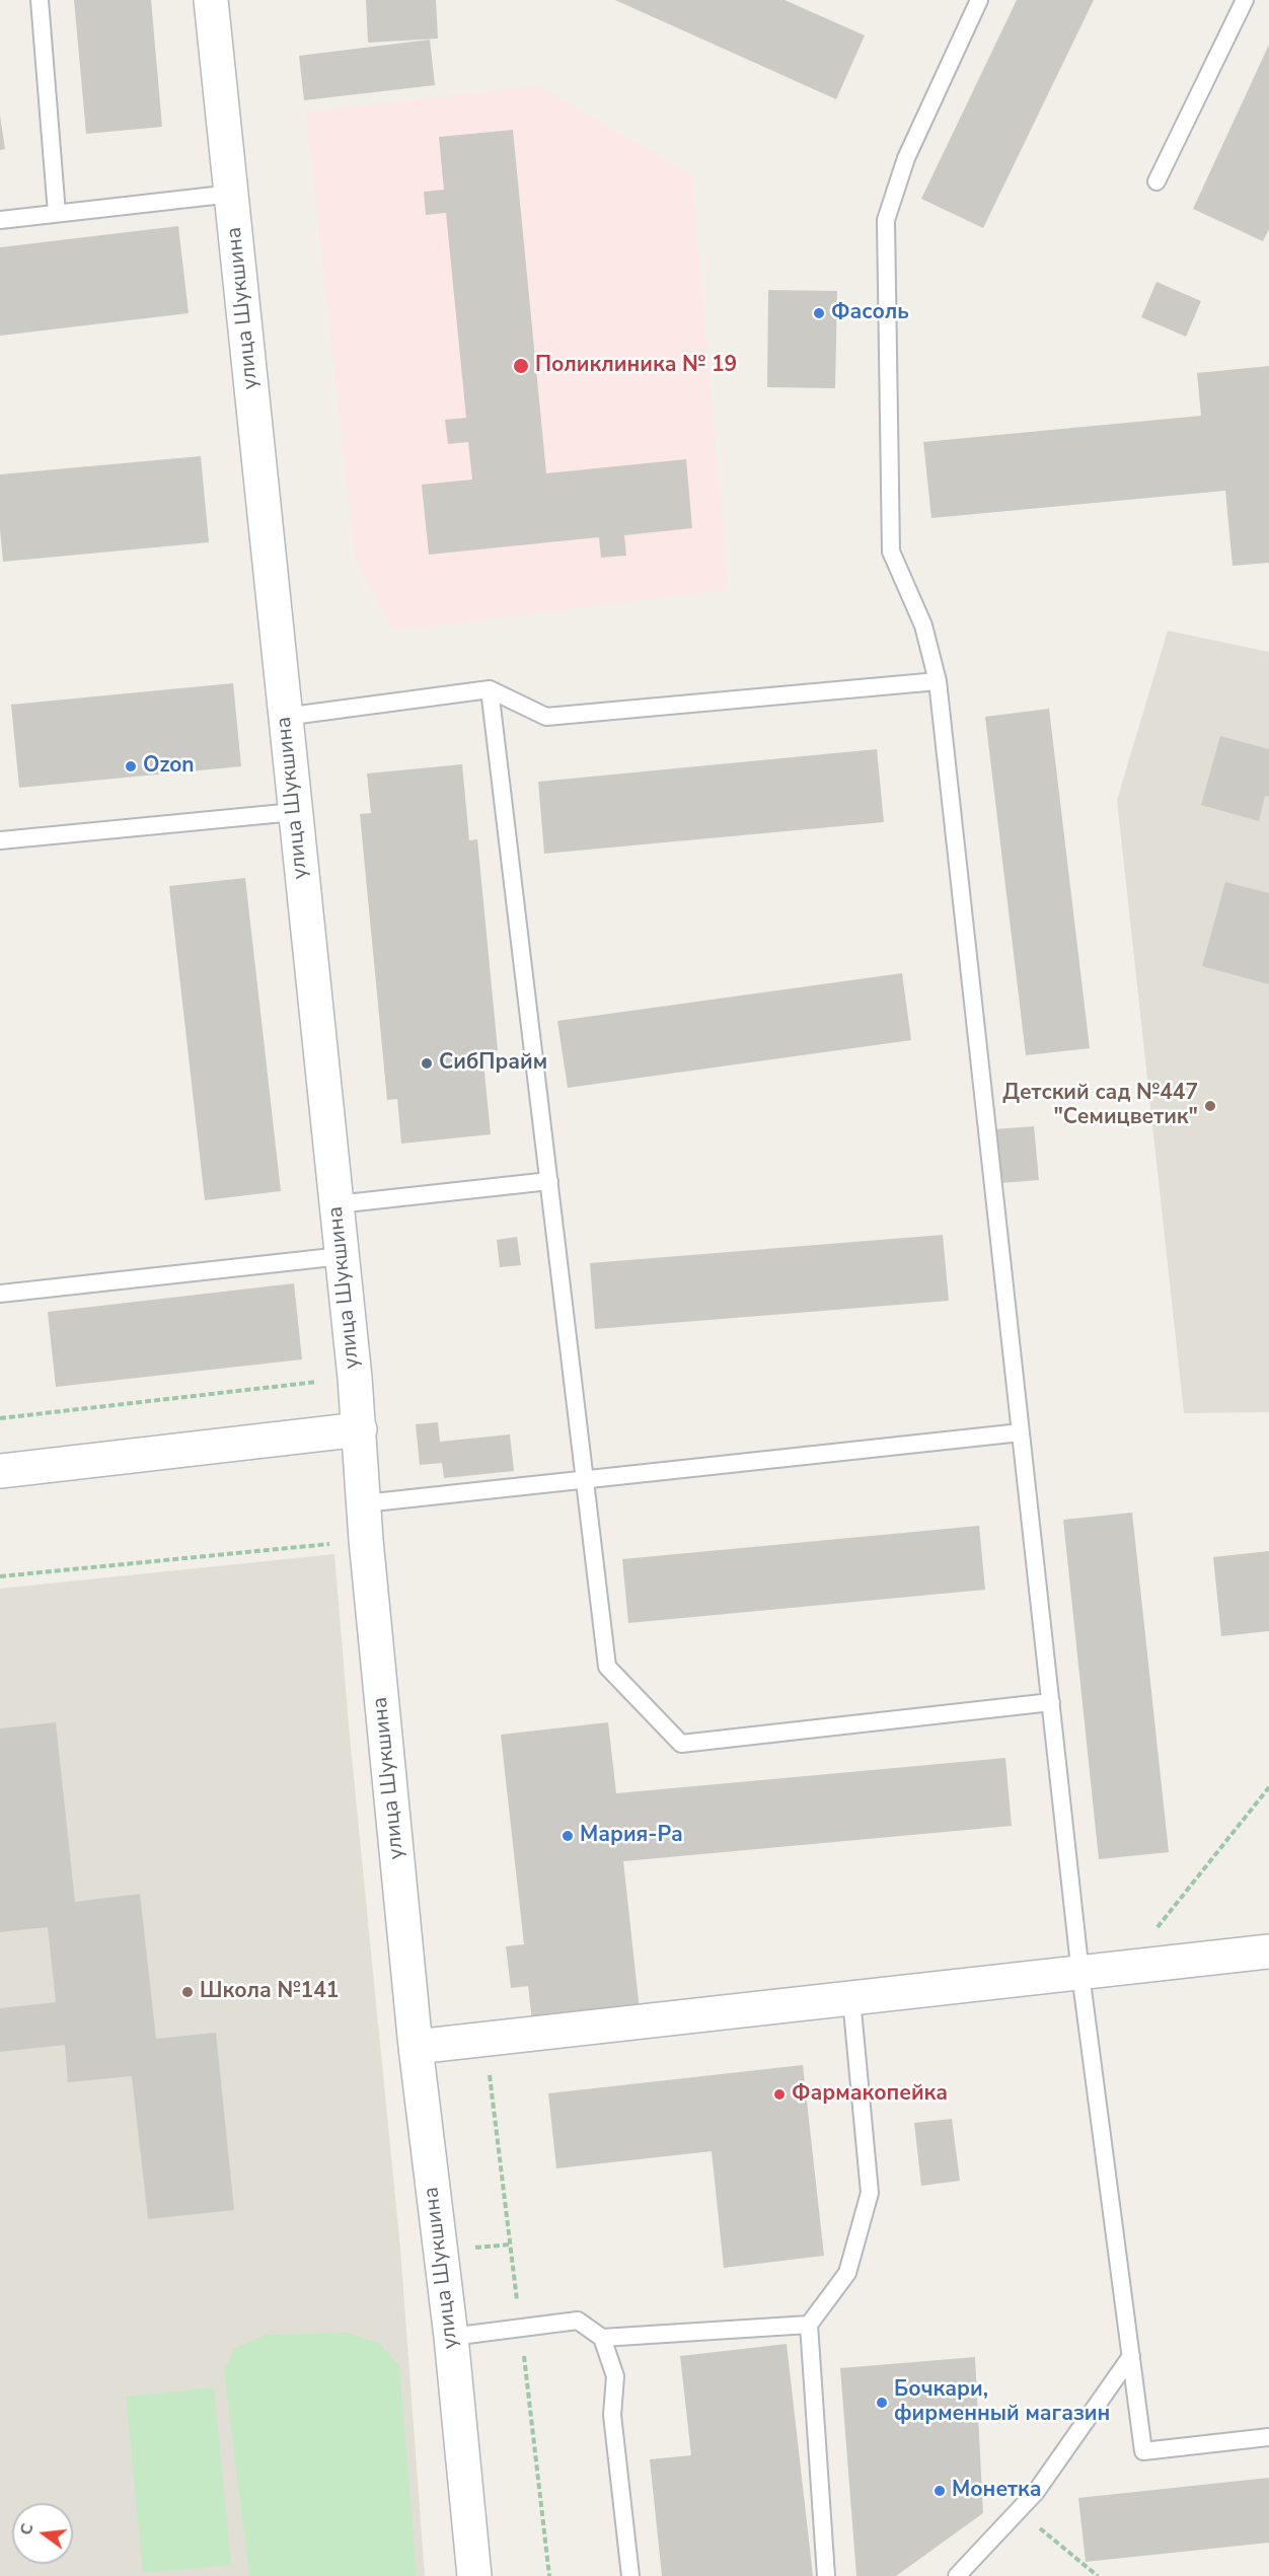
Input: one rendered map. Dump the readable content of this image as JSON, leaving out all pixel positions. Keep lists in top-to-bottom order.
{
  "streets": {
    "street": ["улица Шукшина"]
  },
  "places": [
    "Фасоль",
    "Поликлиника № 19",
    "Ozon",
    "СибПрайм",
    "Детский сад №447 \"Семицветик\"",
    "Мария-Ра",
    "Школа №141",
    "Фармакопейка",
    "Бочкари, фирменный магазин",
    "Монетка"
  ],
  "north": "left"
}
